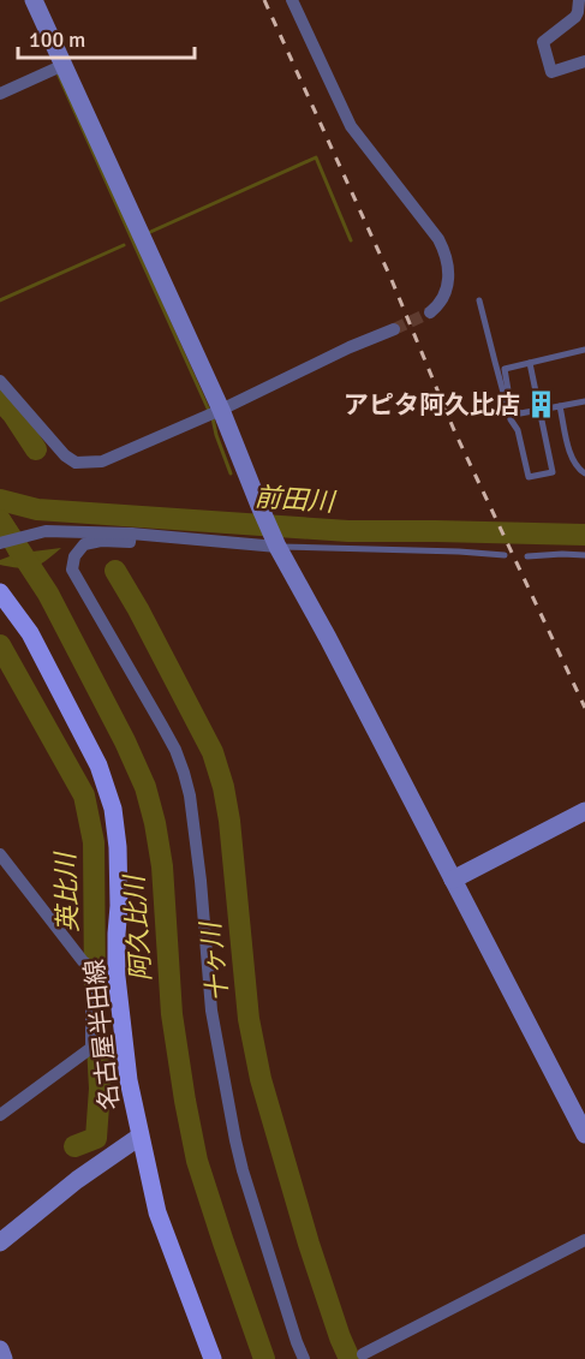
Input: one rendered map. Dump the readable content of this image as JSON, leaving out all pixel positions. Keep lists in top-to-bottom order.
{
  "streets": {
    "main road": ["名古屋半田線"]
  },
  "water": [
    "前田川",
    "英比川",
    "阿久比川",
    "十ヶ川"
  ],
  "places": {
    "building": ["アピタ阿久比店"]
  },
  "scale_bar": "100 m"
}
